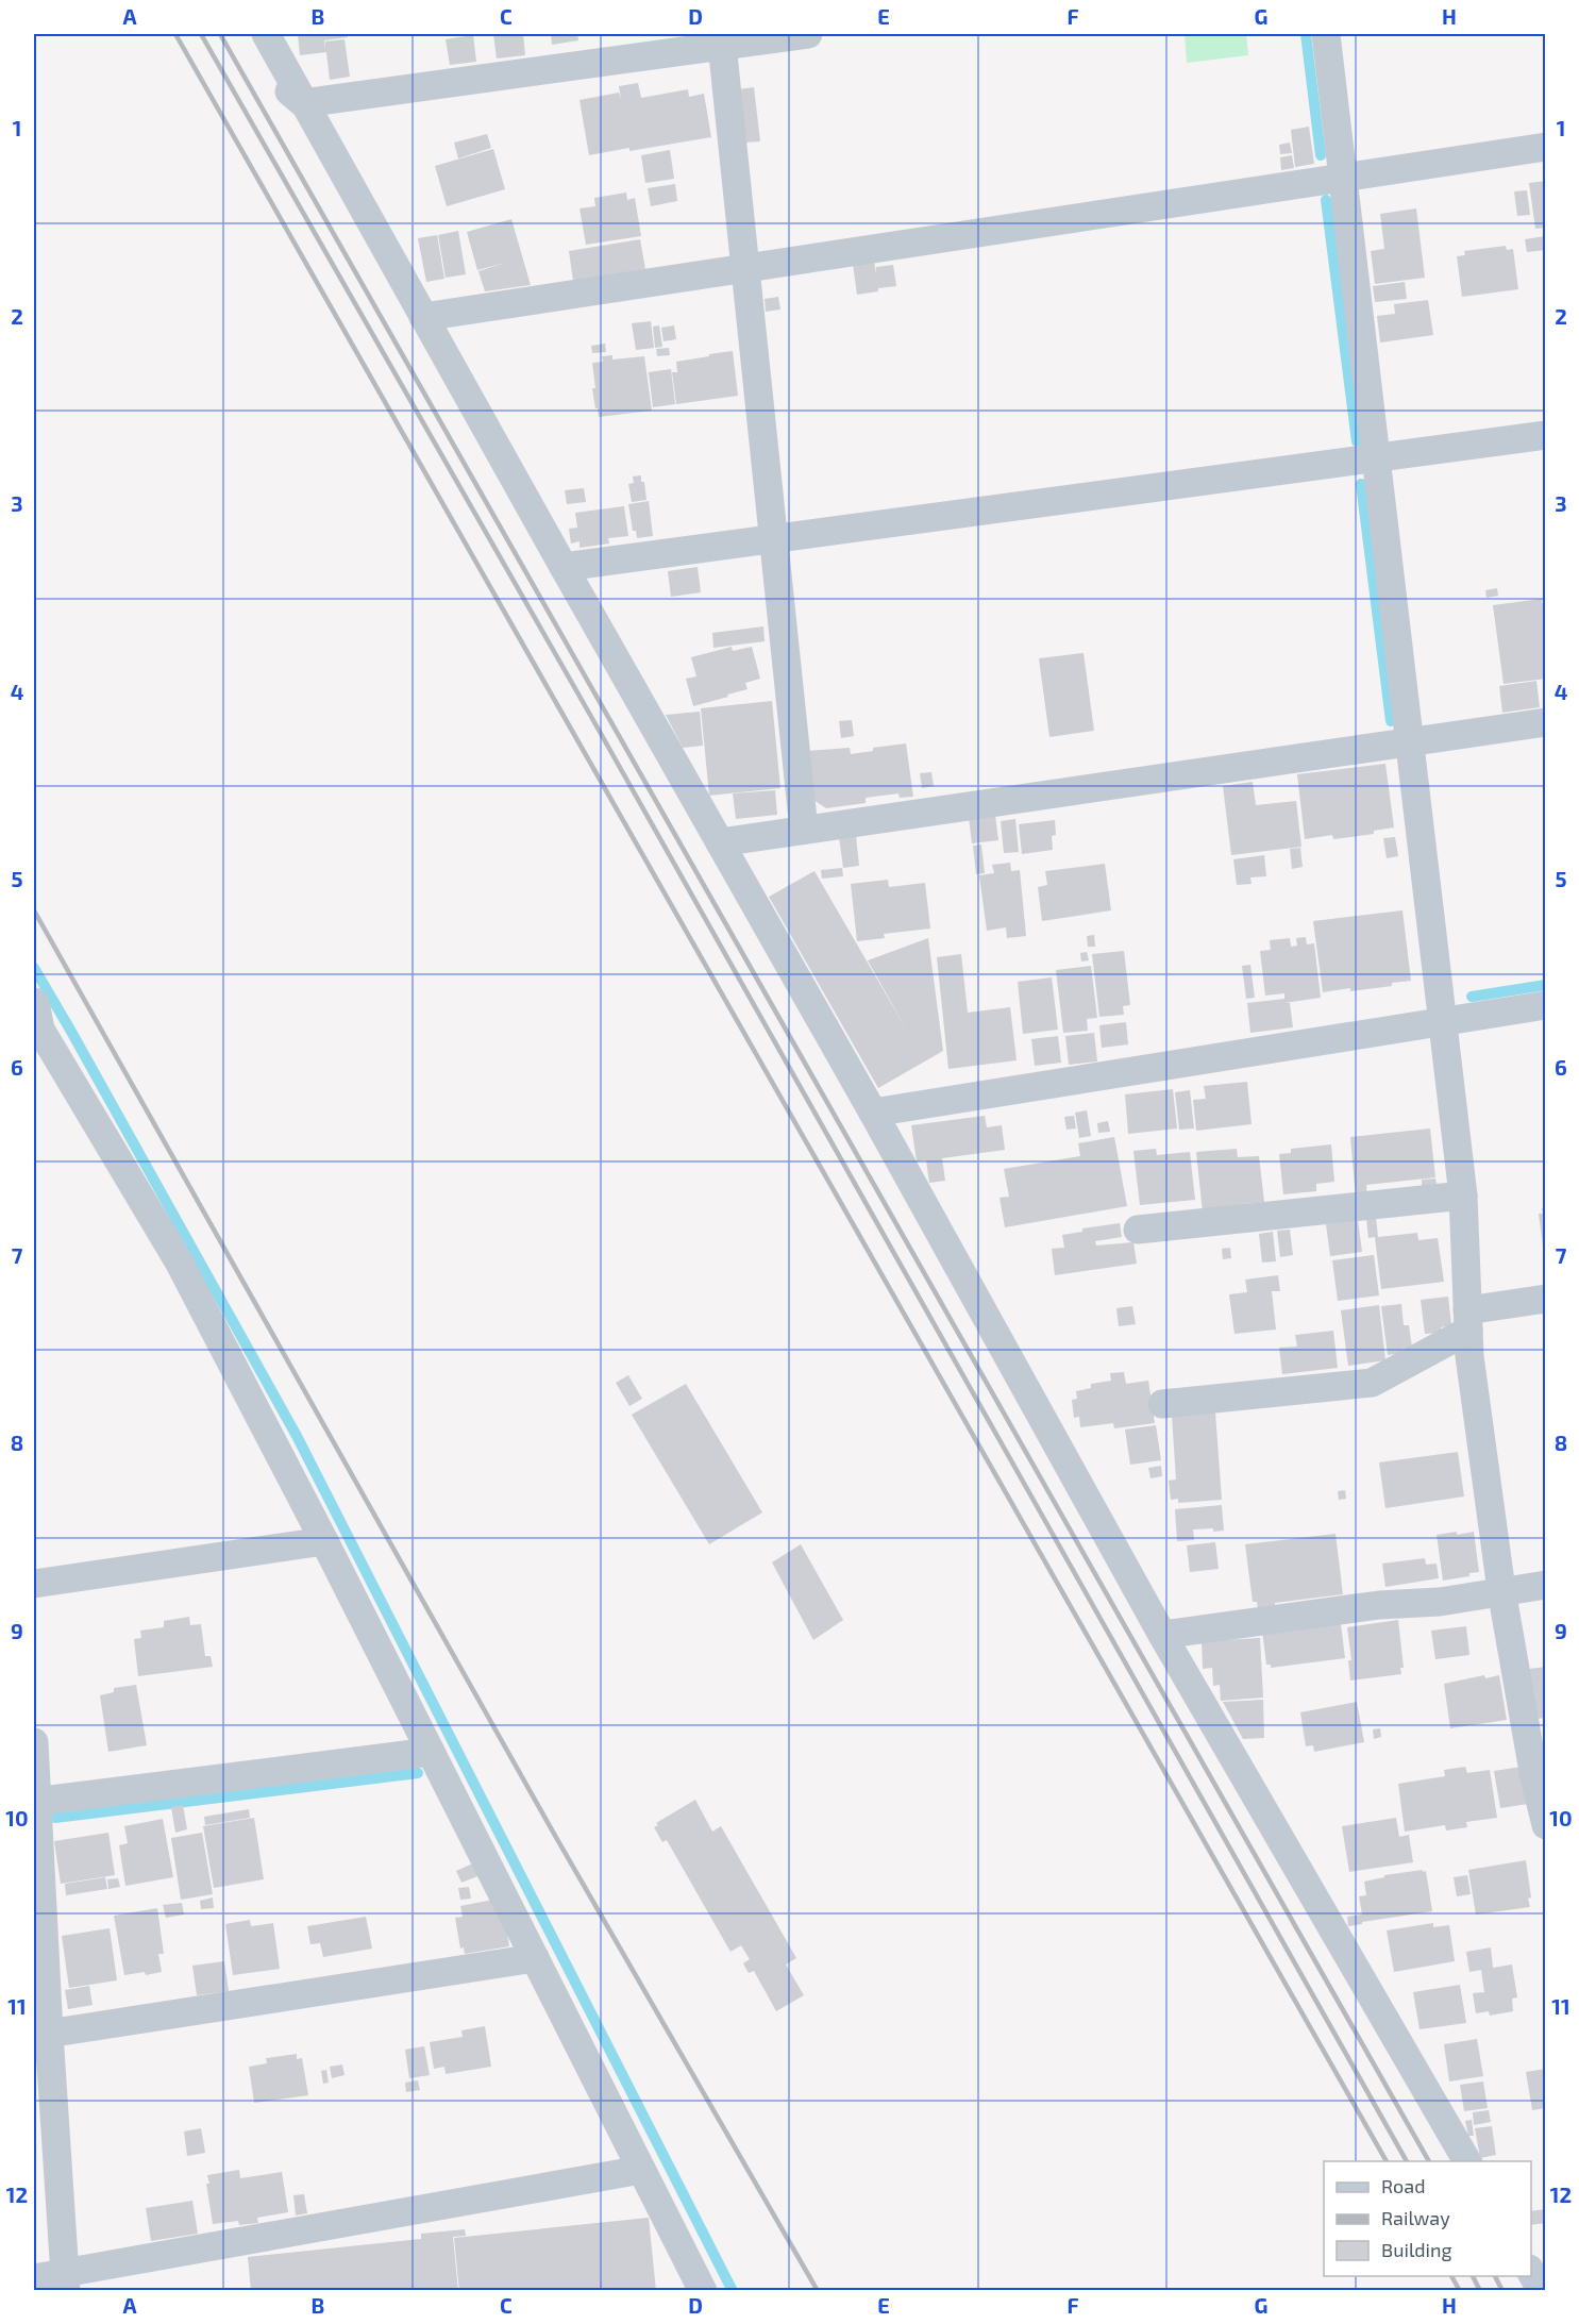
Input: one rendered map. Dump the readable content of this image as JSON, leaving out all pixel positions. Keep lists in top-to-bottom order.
{
  "legend": ["Road", "Railway", "Building"],
  "grid": {
    "columns": [
      "A",
      "B",
      "C",
      "D",
      "E",
      "F",
      "G",
      "H"
    ],
    "rows": [
      "1",
      "2",
      "3",
      "4",
      "5",
      "6",
      "7",
      "8",
      "9",
      "10",
      "11",
      "12"
    ]
  }
}
